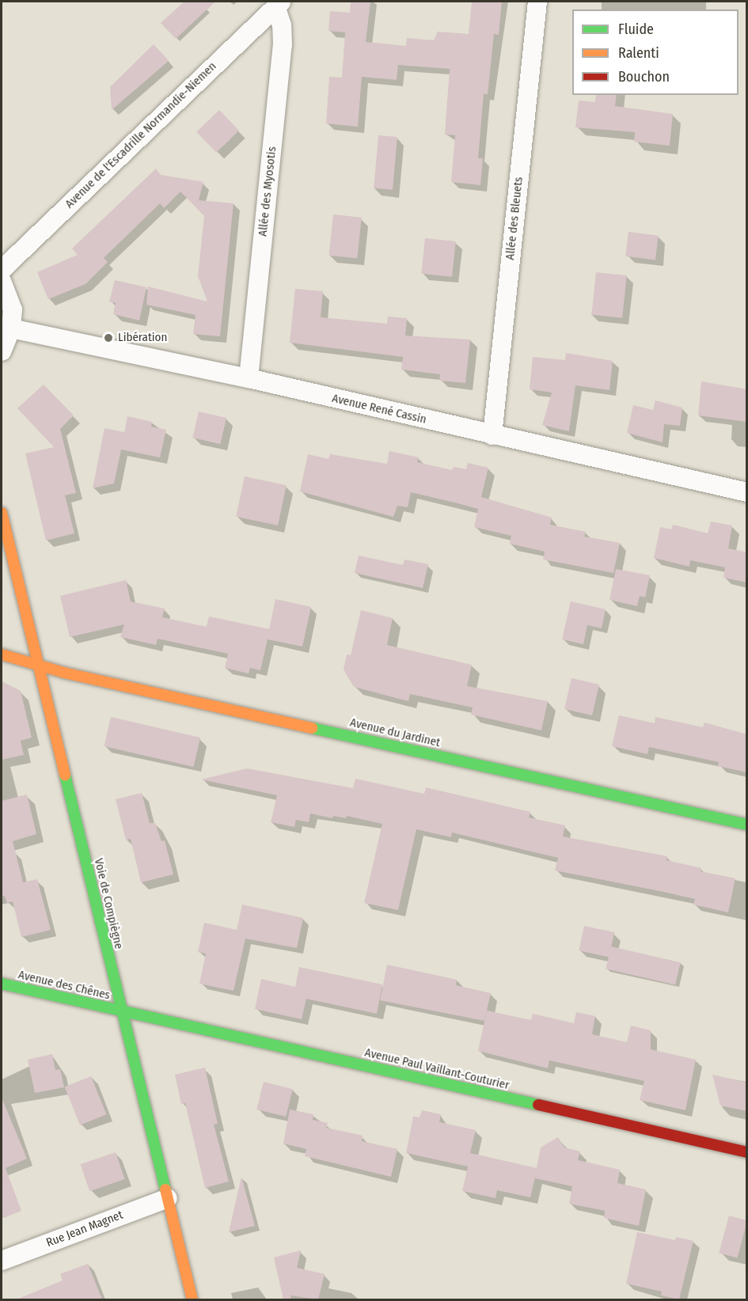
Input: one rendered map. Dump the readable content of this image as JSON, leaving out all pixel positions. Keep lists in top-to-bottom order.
{
  "streets": {
    "street": [
      "Avenue de l'Escadrille Normandie-Niemen",
      "Allée des Myosotis",
      "Allée des Bleuets",
      "Avenue René Cassin",
      "Avenue du Jardinet",
      "Voie de Compiègne",
      "Avenue des Chênes",
      "Avenue Paul Vaillant-Couturier",
      "Rue Jean Magnet"
    ]
  },
  "crossings": [
    ["Avenue de l'Escadrille Normandie-Niemen", "Allée des Myosotis"],
    ["Allée des Myosotis", "Avenue René Cassin"],
    ["Allée des Bleuets", "Avenue René Cassin"],
    ["Avenue du Jardinet", "Voie de Compiègne"],
    ["Voie de Compiègne", "Avenue des Chênes"],
    ["Voie de Compiègne", "Avenue Paul Vaillant-Couturier"],
    ["Voie de Compiègne", "Rue Jean Magnet"],
    ["Avenue des Chênes", "Avenue Paul Vaillant-Couturier"]
  ],
  "places": ["Libération"],
  "legend": ["Fluide", "Ralenti", "Bouchon"]
}
